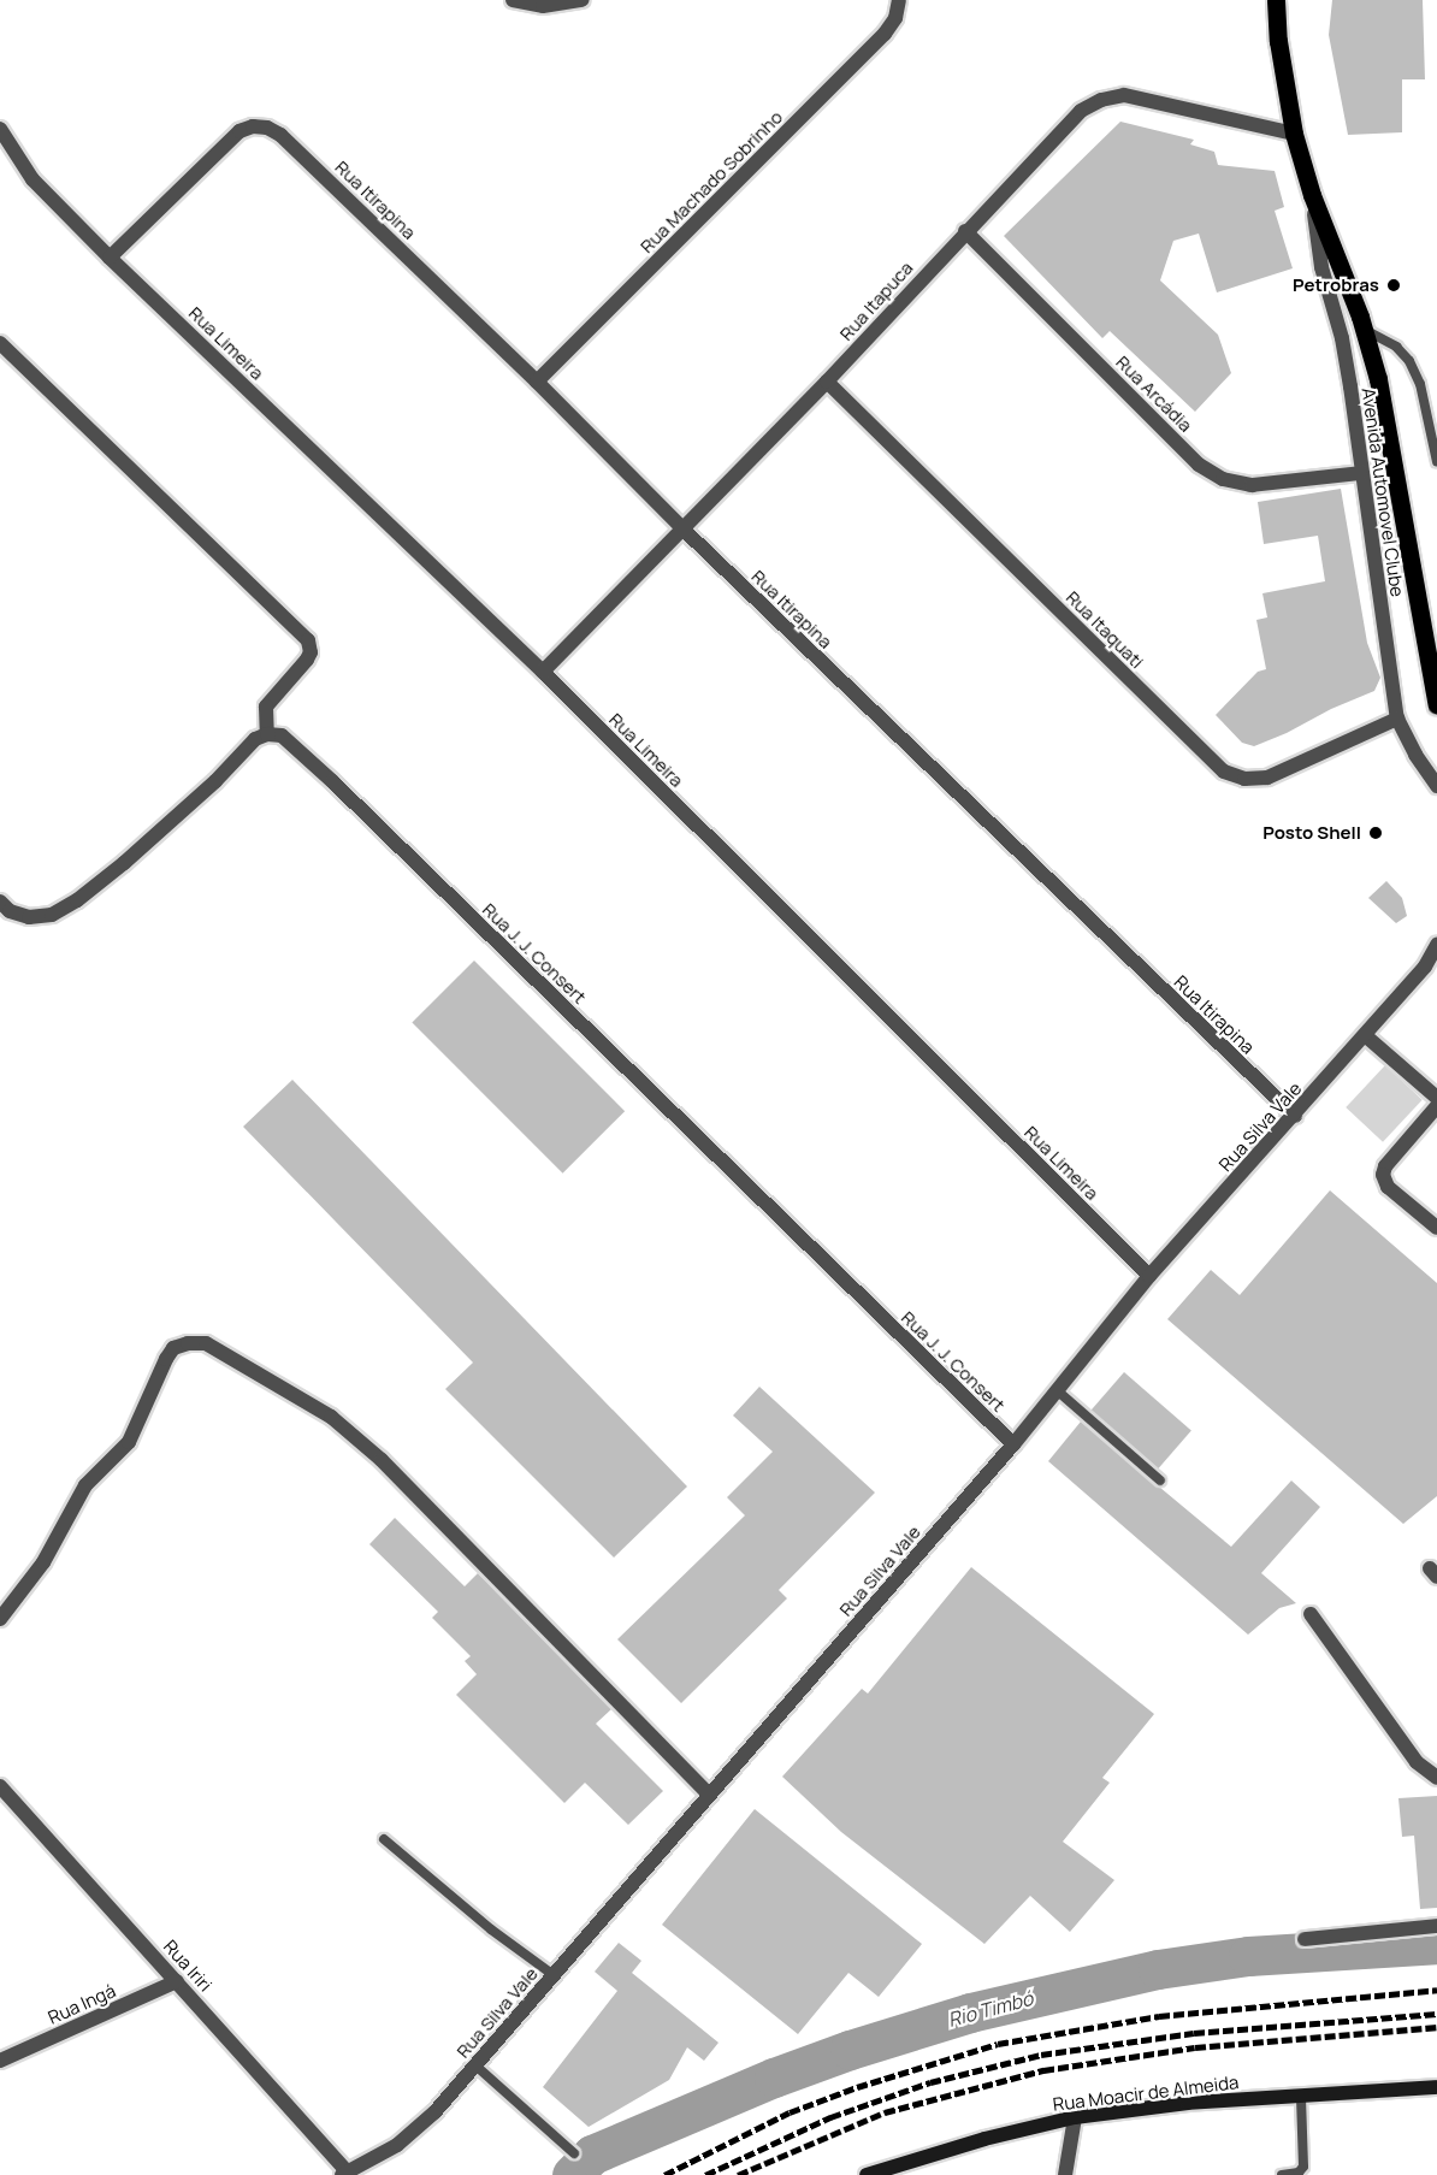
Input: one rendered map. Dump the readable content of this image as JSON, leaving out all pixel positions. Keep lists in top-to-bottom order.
{
  "streets": {
    "main road": ["Rua Moacir de Almeida"],
    "street": [
      "Rua Machado Sobrinho",
      "Rua Itirapina",
      "Rua Itapuca",
      "Rua Limeira",
      "Rua Arcádia",
      "Avenida Automovel Clube",
      "Rua Itaquati",
      "Rua J. J. Consert",
      "Rua Silva Vale",
      "Rua Iriri",
      "Rua Ingá"
    ]
  },
  "crossings": [
    ["Rua Machado Sobrinho", "Rua Itirapina"],
    ["Rua Itirapina", "Rua Itapuca"],
    ["Rua Itirapina", "Rua Limeira"],
    ["Rua Itirapina", "Rua Silva Vale"],
    ["Rua Itapuca", "Rua Limeira"],
    ["Rua Itapuca", "Rua Arcádia"],
    ["Rua Itapuca", "Rua Itaquati"],
    ["Rua Limeira", "Rua Silva Vale"],
    ["Rua Arcádia", "Avenida Automovel Clube"],
    ["Avenida Automovel Clube", "Rua Itaquati"],
    ["Rua J. J. Consert", "Rua Silva Vale"],
    ["Rua Silva Vale", "Rua Iriri"],
    ["Rua Iriri", "Rua Ingá"]
  ],
  "water": ["Rio Timbó"],
  "places": ["Petrobras", "Posto Shell"]
}
